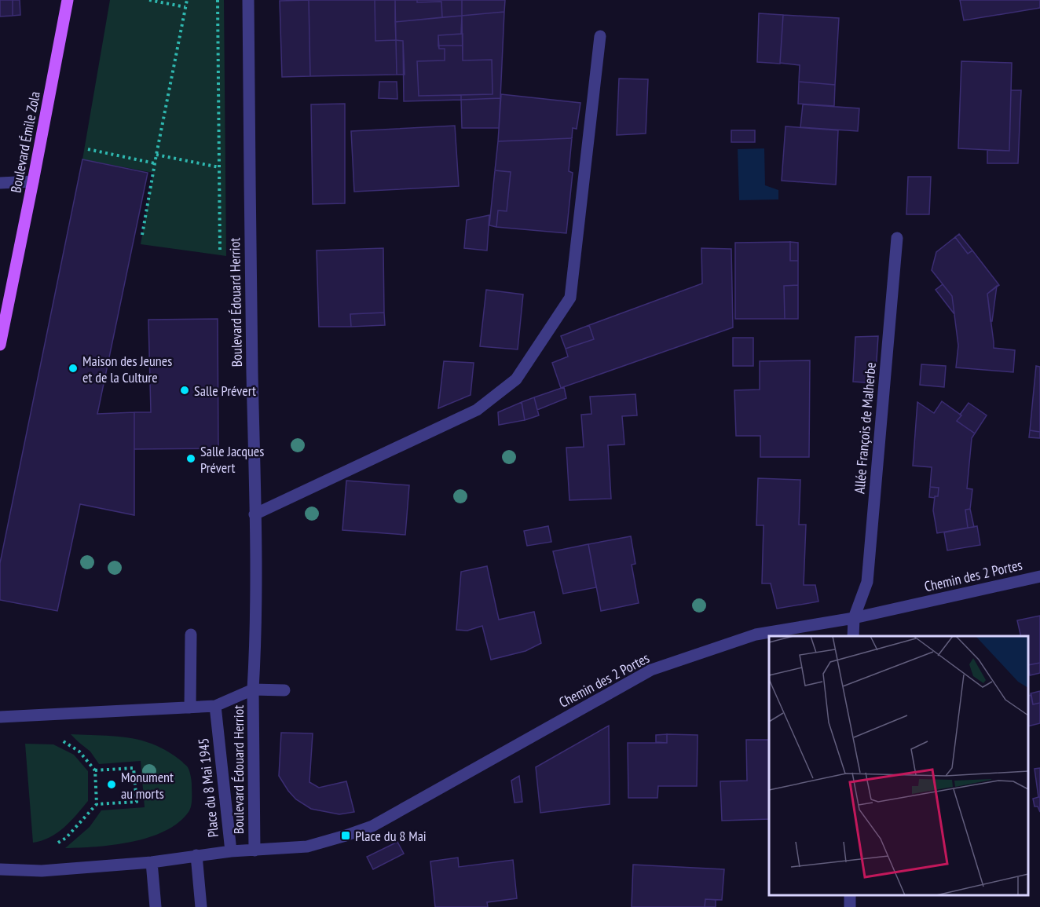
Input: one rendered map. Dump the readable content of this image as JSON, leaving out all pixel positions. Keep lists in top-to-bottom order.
{
  "streets": {
    "main road": ["Boulevard Émile Zola"],
    "street": [
      "Boulevard Édouard Herriot",
      "Allée François de Malherbe",
      "Chemin des 2 Portes",
      "Place du 8 Mai 1945"
    ]
  },
  "crossings": [
    ["Boulevard Édouard Herriot", "Chemin des 2 Portes"],
    ["Boulevard Édouard Herriot", "Place du 8 Mai 1945"],
    ["Allée François de Malherbe", "Chemin des 2 Portes"],
    ["Chemin des 2 Portes", "Place du 8 Mai 1945"]
  ],
  "places": {
    "other": [
      "Maison des Jeunes et de la Culture",
      "Salle Prévert",
      "Salle Jacques Prévert",
      "Monument au morts"
    ],
    "transit": ["Place du 8 Mai"]
  }
}
